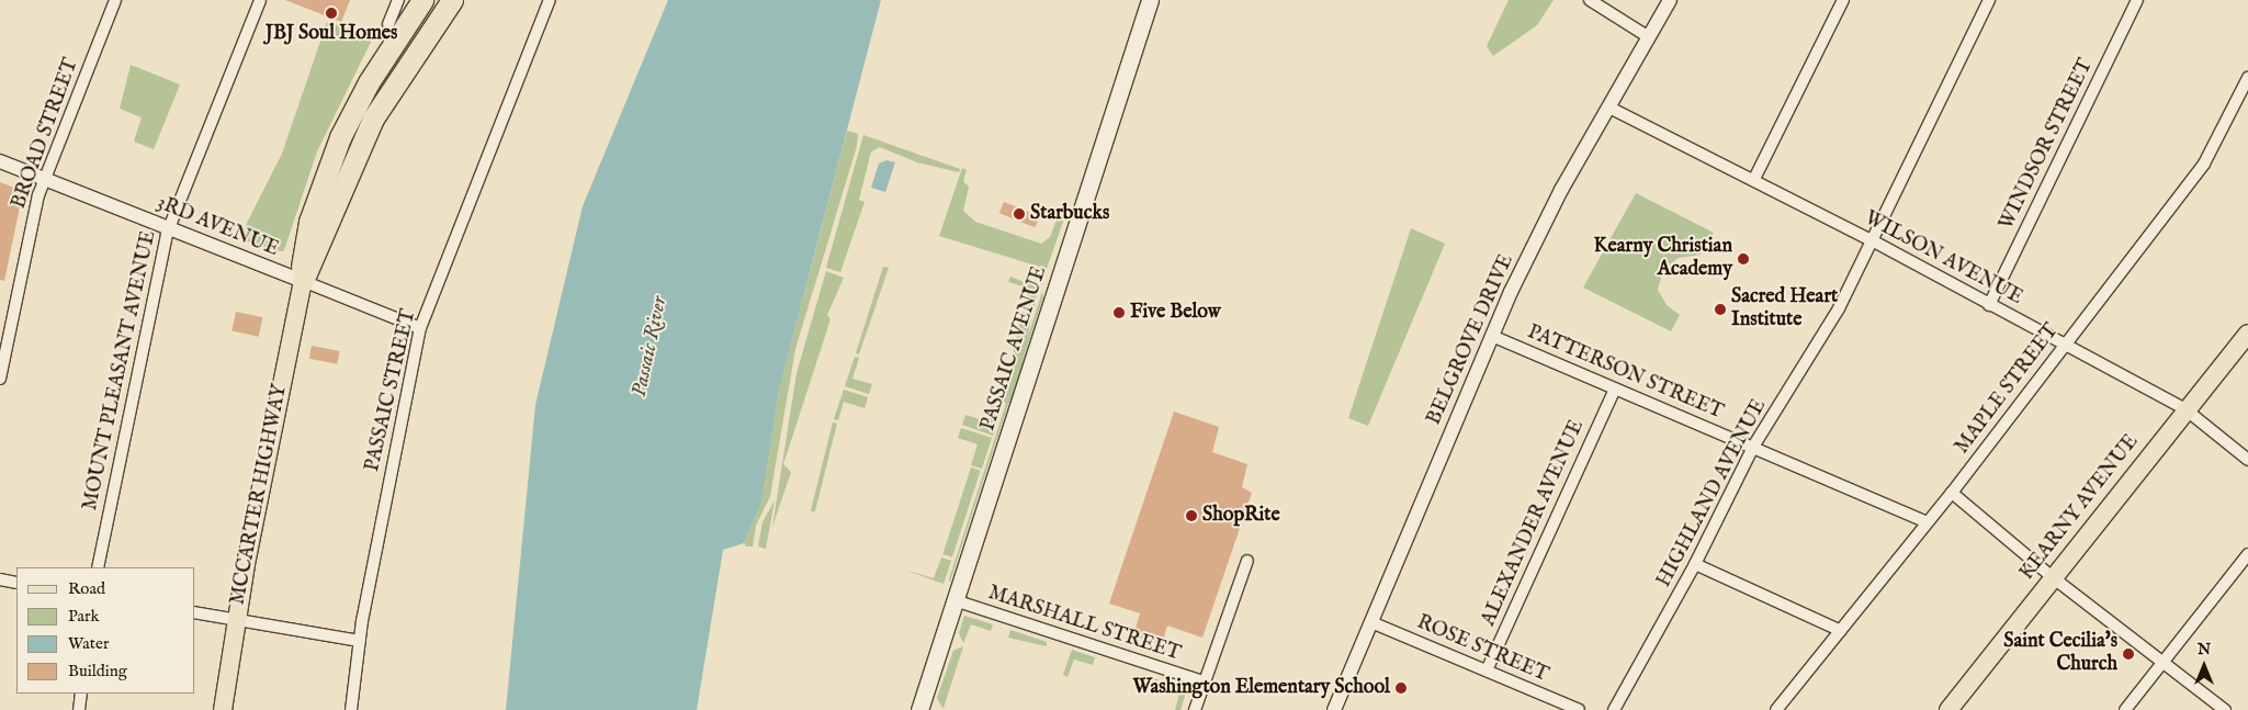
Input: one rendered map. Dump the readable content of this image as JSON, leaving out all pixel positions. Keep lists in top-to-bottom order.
{
  "streets": {
    "highway": ["MCCARTER HIGHWAY"],
    "main road": ["PASSAIC AVENUE", "KEARNY AVENUE"],
    "street": [
      "BROAD STREET",
      "WINDSOR STREET",
      "3RD AVENUE",
      "WILSON AVENUE",
      "BELGROVE DRIVE",
      "MOUNT PLEASANT AVENUE",
      "PATTERSON STREET",
      "MAPLE STREET",
      "PASSAIC STREET",
      "HIGHLAND AVENUE",
      "ALEXANDER AVENUE",
      "MARSHALL STREET",
      "ROSE STREET"
    ]
  },
  "crossings": [
    ["BROAD STREET", "3RD AVENUE"],
    ["WINDSOR STREET", "WILSON AVENUE"],
    ["3RD AVENUE", "MOUNT PLEASANT AVENUE"],
    ["3RD AVENUE", "PASSAIC STREET"],
    ["3RD AVENUE", "MCCARTER HIGHWAY"],
    ["WILSON AVENUE", "BELGROVE DRIVE"],
    ["WILSON AVENUE", "MAPLE STREET"],
    ["WILSON AVENUE", "HIGHLAND AVENUE"],
    ["WILSON AVENUE", "KEARNY AVENUE"],
    ["BELGROVE DRIVE", "PATTERSON STREET"],
    ["BELGROVE DRIVE", "ROSE STREET"],
    ["PASSAIC AVENUE", "MARSHALL STREET"],
    ["PATTERSON STREET", "MAPLE STREET"],
    ["PATTERSON STREET", "HIGHLAND AVENUE"],
    ["PATTERSON STREET", "ALEXANDER AVENUE"],
    ["ALEXANDER AVENUE", "ROSE STREET"]
  ],
  "water": ["Passaic River"],
  "places": [
    "JBJ Soul Homes",
    "Starbucks",
    "Kearny Christian Academy",
    "Sacred Heart Institute",
    "Five Below",
    "ShopRite",
    "Saint Cecilia's Church",
    "Washington Elementary School"
  ],
  "legend": [
    "Road",
    "Park",
    "Water",
    "Building"
  ],
  "north": "top"
}
